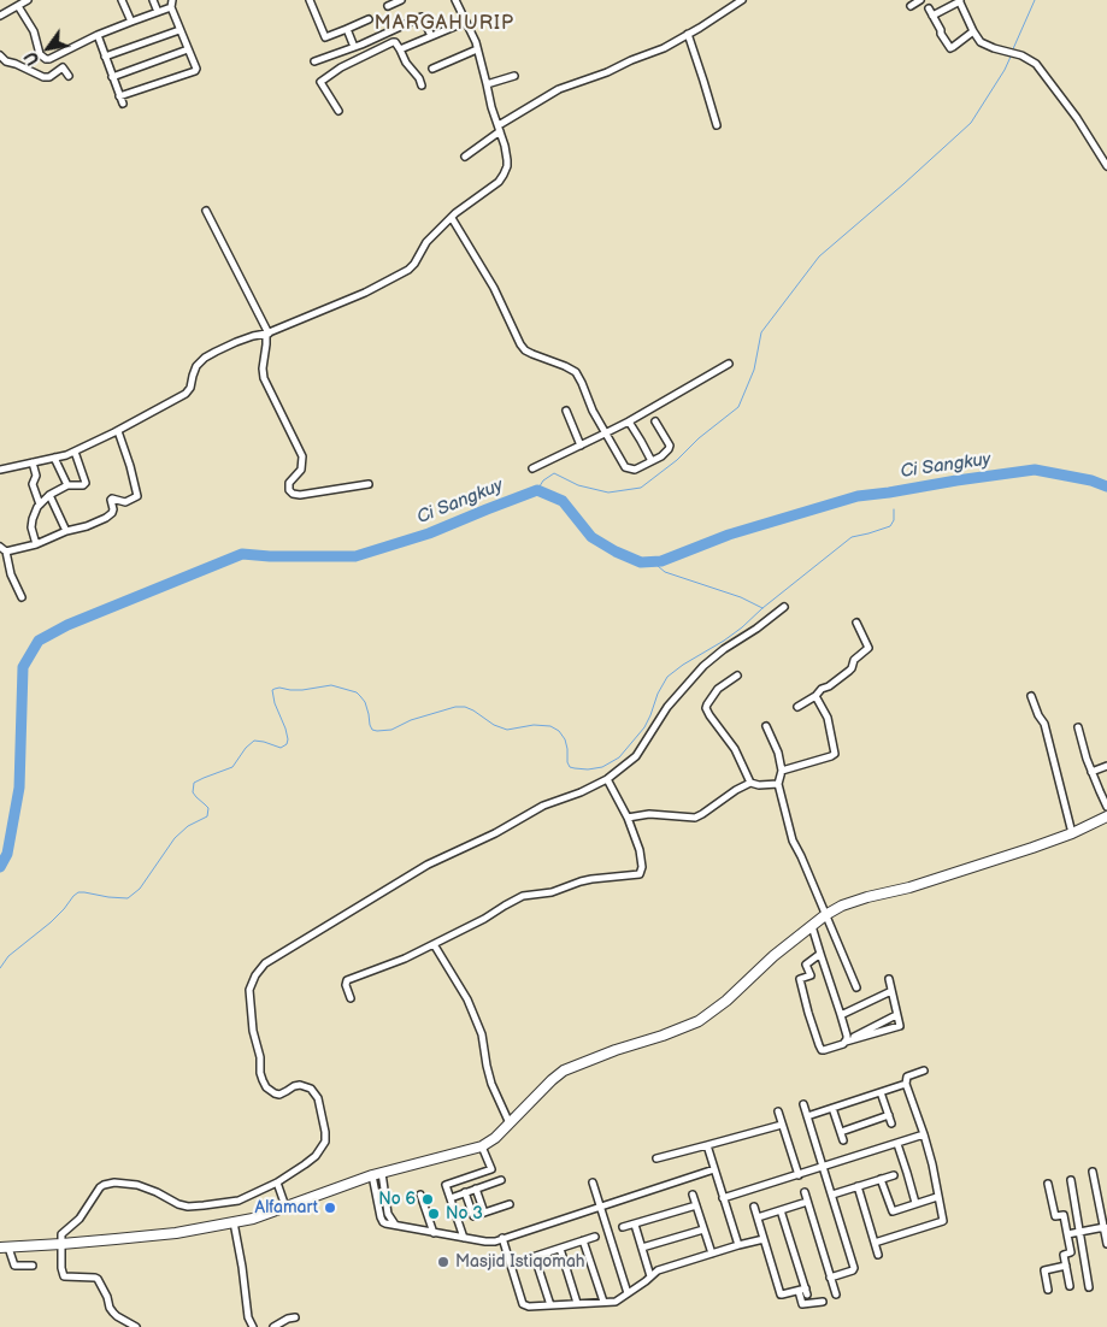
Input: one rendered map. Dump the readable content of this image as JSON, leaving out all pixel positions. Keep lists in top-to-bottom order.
{
  "districts": ["MARGAHURIP"],
  "water": ["Ci Sangkuy"],
  "places": [
    "No 6",
    "Alfamart",
    "No 3",
    "Masjid Istiqomah"
  ],
  "north": "bottom left"
}
